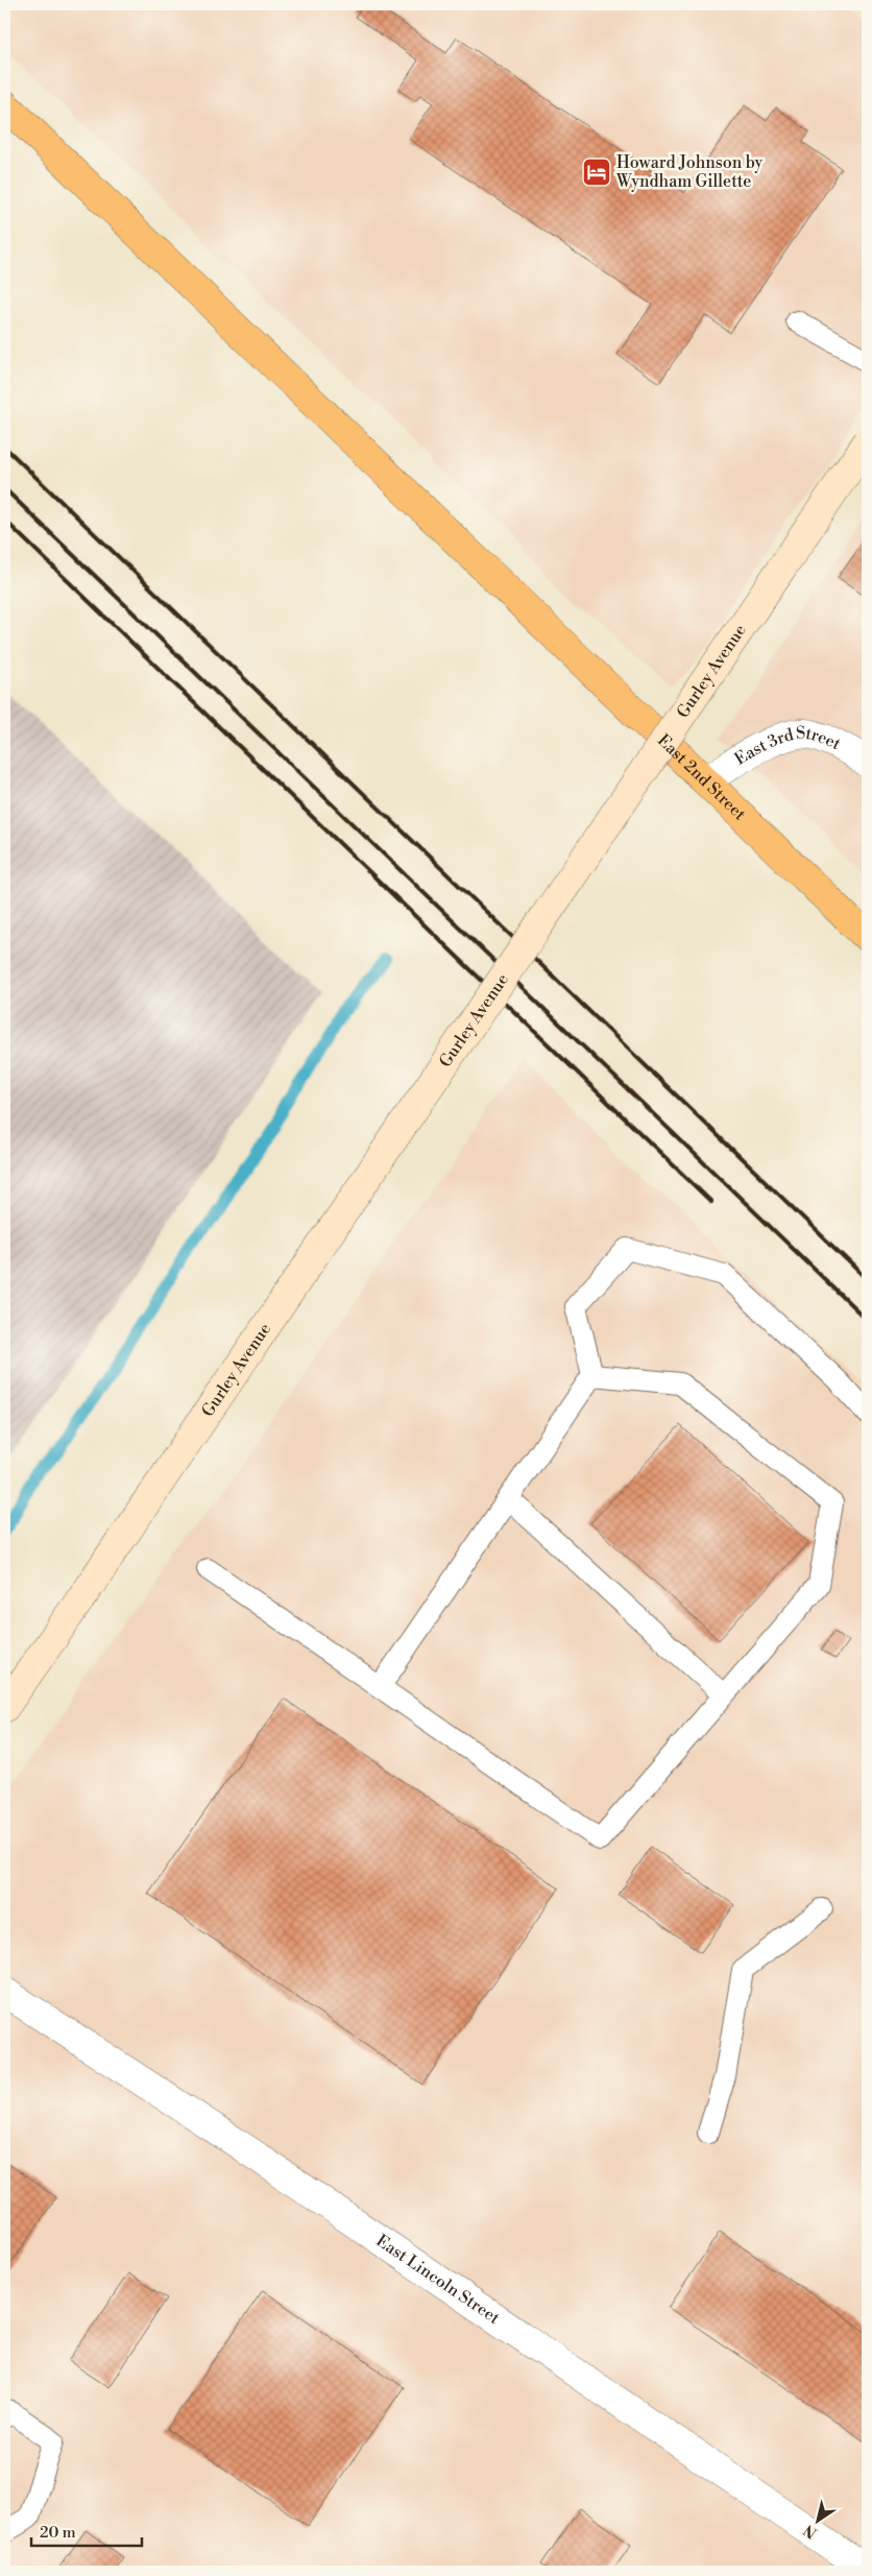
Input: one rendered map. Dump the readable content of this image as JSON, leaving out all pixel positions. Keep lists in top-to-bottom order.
{
  "streets": {
    "main road": ["East 2nd Street"],
    "street": ["Gurley Avenue", "East 3rd Street", "East Lincoln Street"]
  },
  "crossings": [
    ["East 3rd Street", "East 2nd Street"]
  ],
  "places": {
    "hotel": ["Howard Johnson by Wyndham Gillette"]
  },
  "scale_bar": "20 m",
  "north": "bottom left"
}
